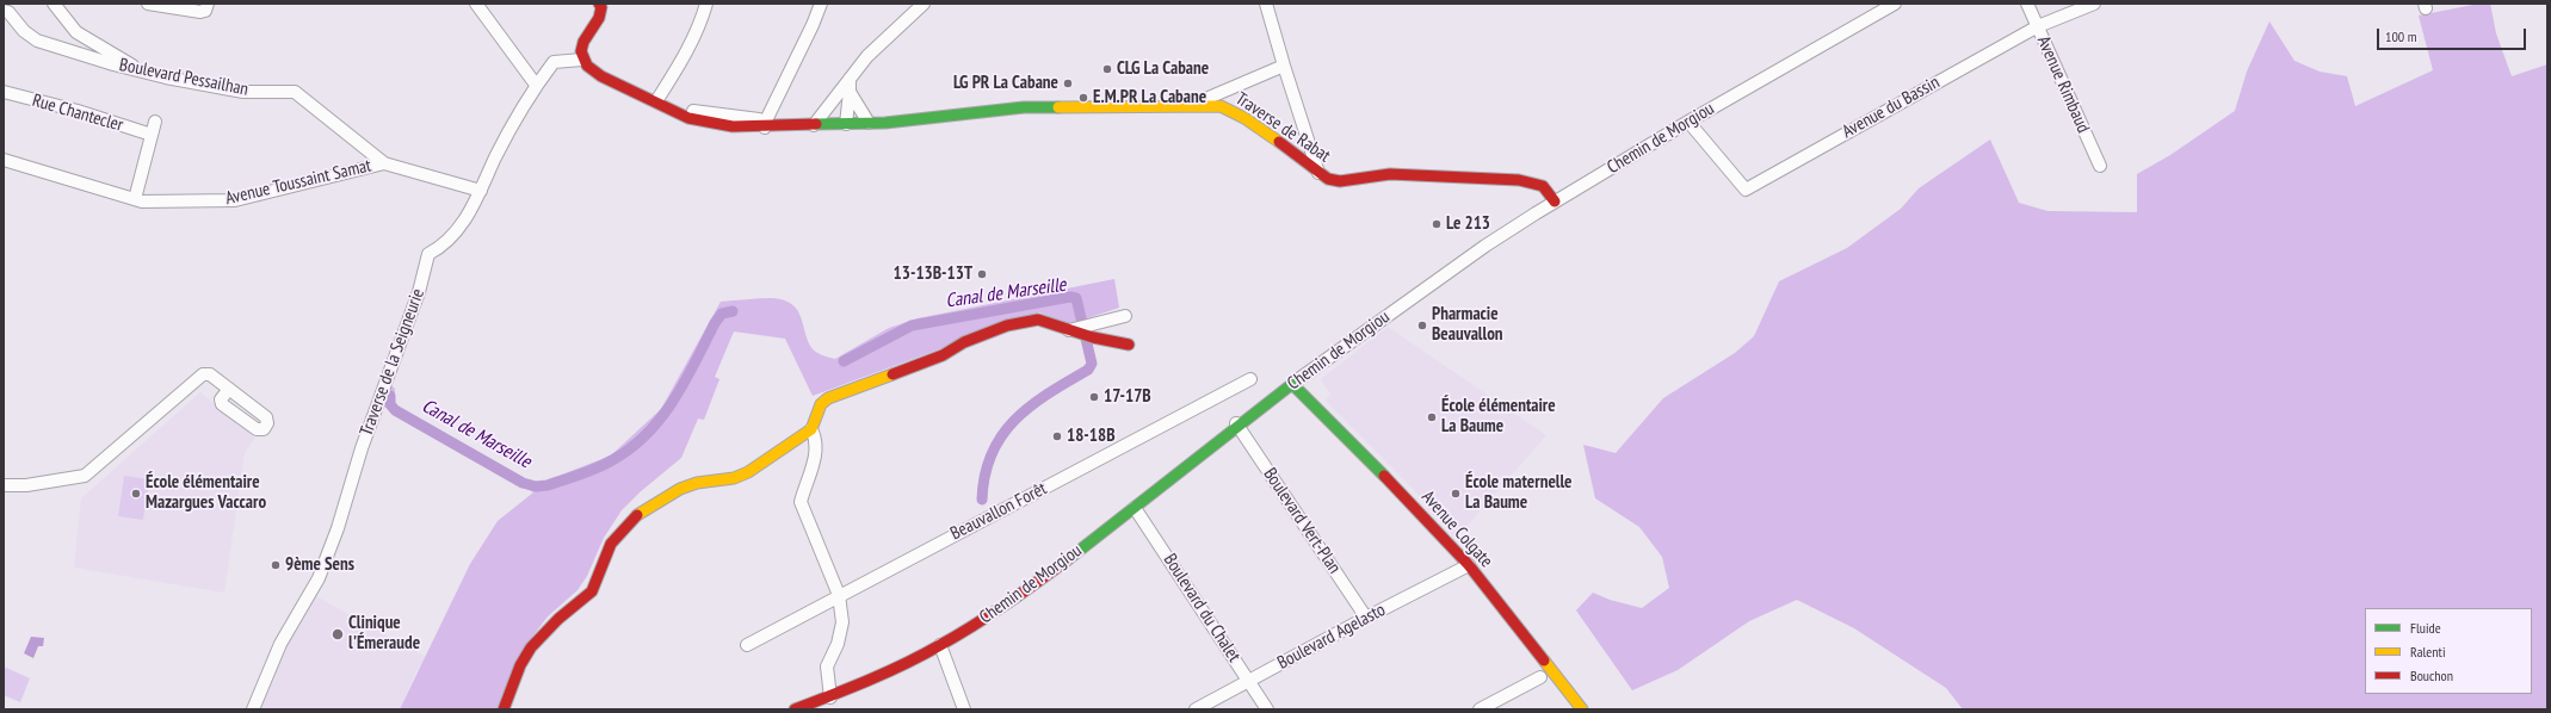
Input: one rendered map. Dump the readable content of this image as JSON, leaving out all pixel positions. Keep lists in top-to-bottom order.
{
  "streets": {
    "street": [
      "Boulevard Pessailhan",
      "Avenue Rimbaud",
      "Avenue du Bassin",
      "Rue Chantecler",
      "Traverse de Rabat",
      "Chemin de Morgiou",
      "Avenue Toussaint Samat",
      "Traverse de la Seigneurie",
      "Beauvallon Forêt",
      "Boulevard Vert-Plan",
      "Avenue Colgate",
      "Boulevard du Chalet",
      "Boulevard Agelasto"
    ]
  },
  "crossings": [
    ["Boulevard Pessailhan", "Avenue Toussaint Samat"],
    ["Avenue Rimbaud", "Avenue du Bassin"],
    ["Avenue du Bassin", "Chemin de Morgiou"],
    ["Traverse de Rabat", "Chemin de Morgiou"],
    ["Chemin de Morgiou", "Boulevard Vert-Plan"],
    ["Chemin de Morgiou", "Avenue Colgate"],
    ["Chemin de Morgiou", "Boulevard du Chalet"],
    ["Avenue Toussaint Samat", "Traverse de la Seigneurie"],
    ["Boulevard Vert-Plan", "Boulevard Agelasto"],
    ["Avenue Colgate", "Boulevard Agelasto"],
    ["Boulevard du Chalet", "Boulevard Agelasto"]
  ],
  "water": ["Canal de Marseille"],
  "places": [
    "CLG La Cabane",
    "LG PR La Cabane",
    "E.M.PR La Cabane",
    "Le 213",
    "13-13B-13T",
    "Pharmacie Beauvallon",
    "17-17B",
    "École élémentaire La Baume",
    "18-18B",
    "École élémentaire Mazargues Vaccaro",
    "École maternelle La Baume",
    "9ème Sens",
    "Clinique l'Émeraude"
  ],
  "legend": ["Fluide", "Ralenti", "Bouchon"],
  "scale_bar": "100 m"
}
